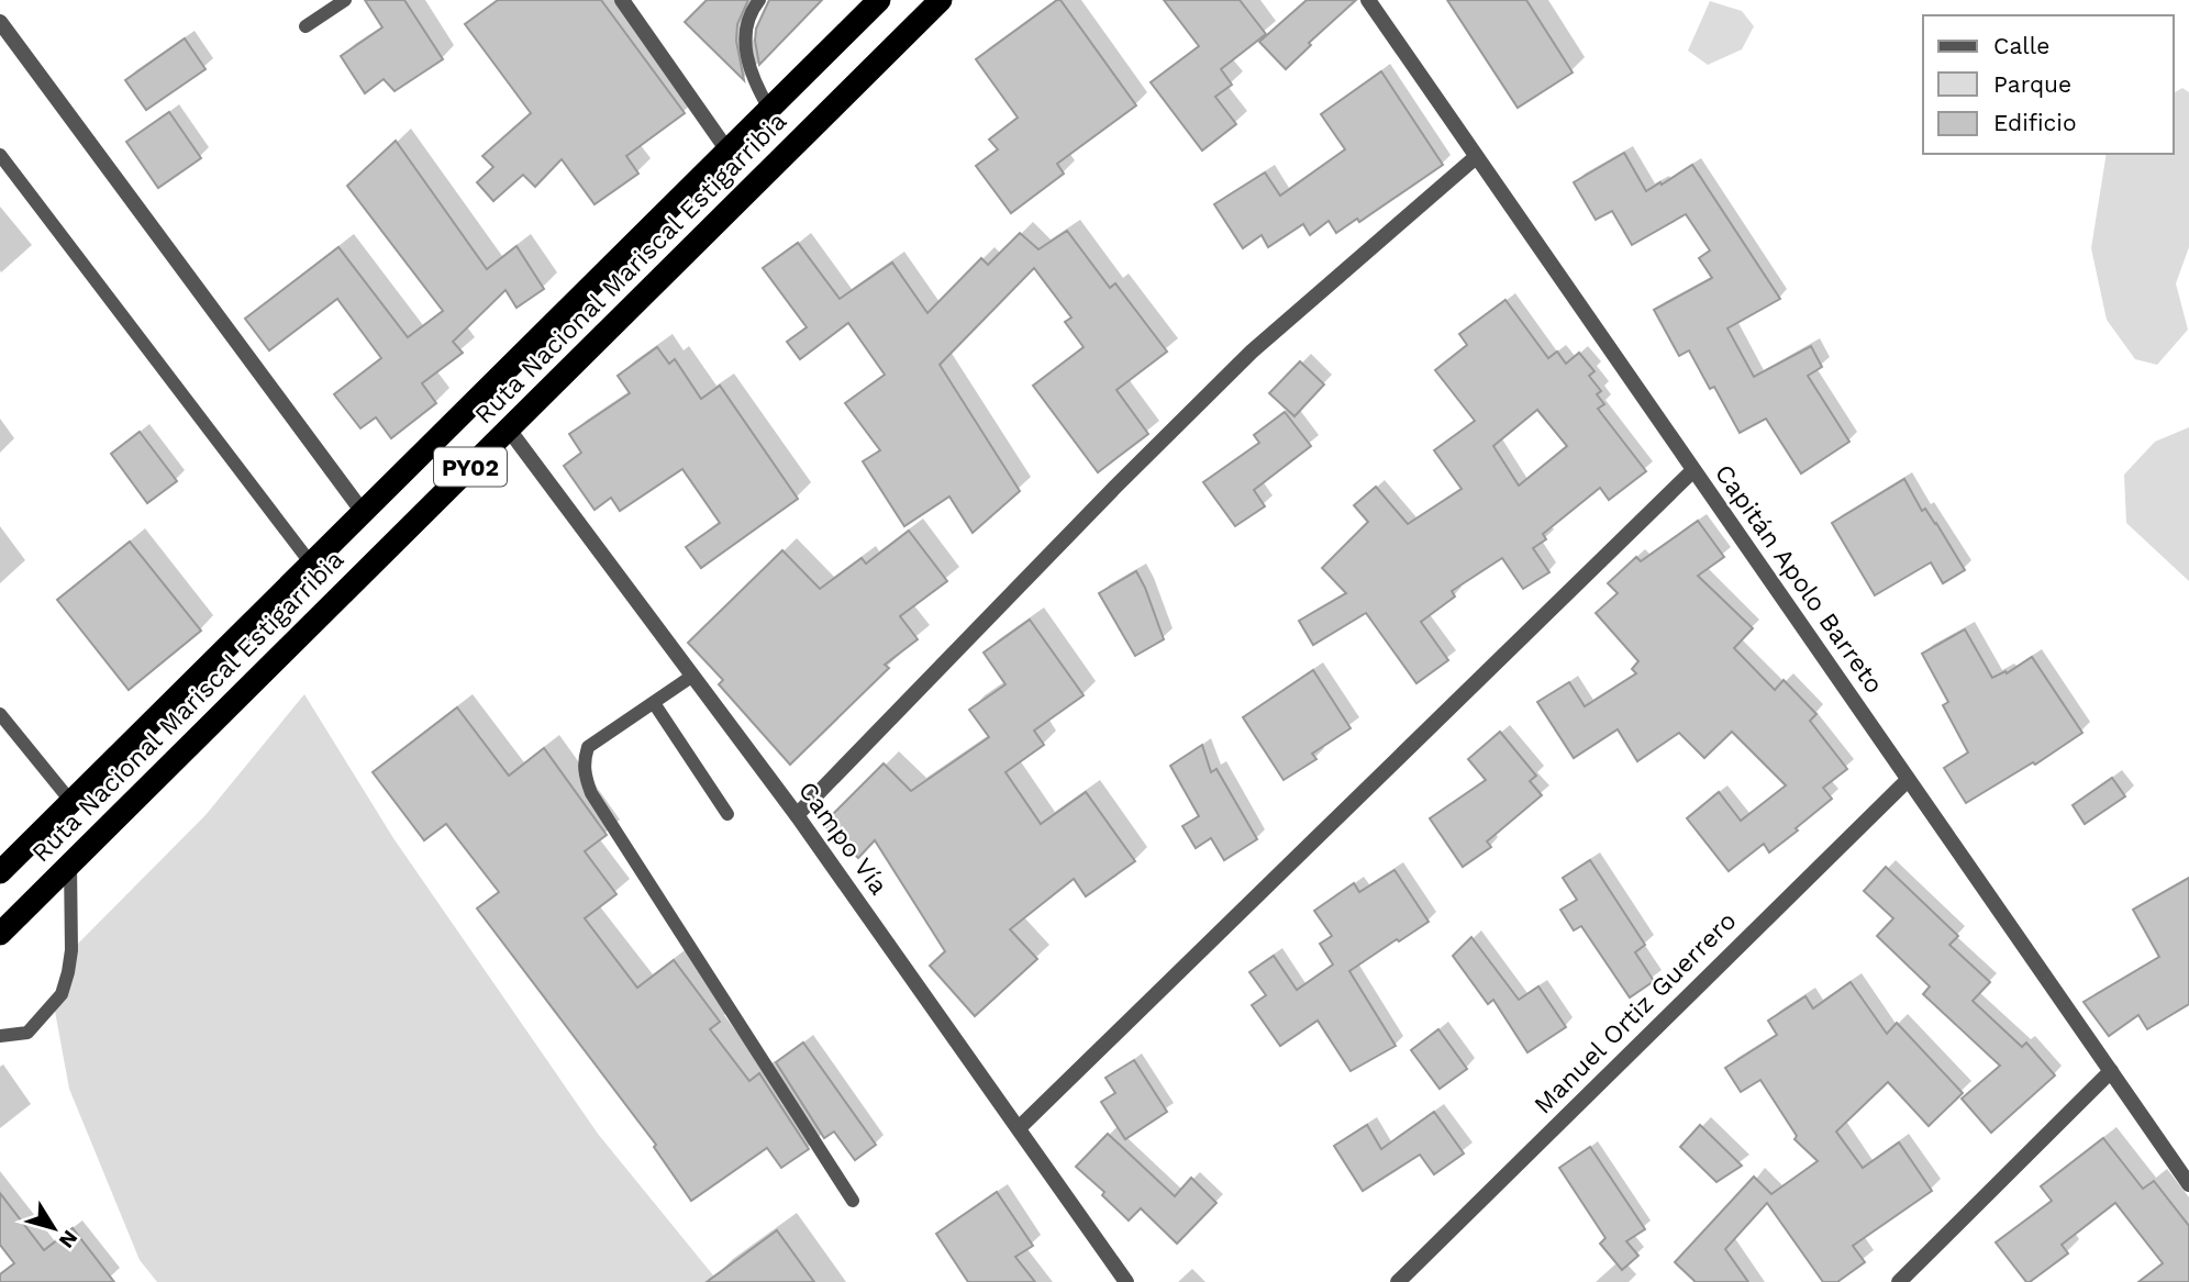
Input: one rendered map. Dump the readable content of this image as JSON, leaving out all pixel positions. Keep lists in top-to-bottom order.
{
  "streets": {
    "highway": ["Ruta Nacional Mariscal Estigarribia", "PY02"],
    "street": ["Capitán Apolo Barreto", "Campo Vía", "Manuel Ortiz Guerrero"]
  },
  "crossings": [
    ["Ruta Nacional Mariscal Estigarribia", "Campo Vía"],
    ["Capitán Apolo Barreto", "Manuel Ortiz Guerrero"]
  ],
  "legend": ["Calle", "Parque", "Edificio"],
  "north": "bottom right"
}
